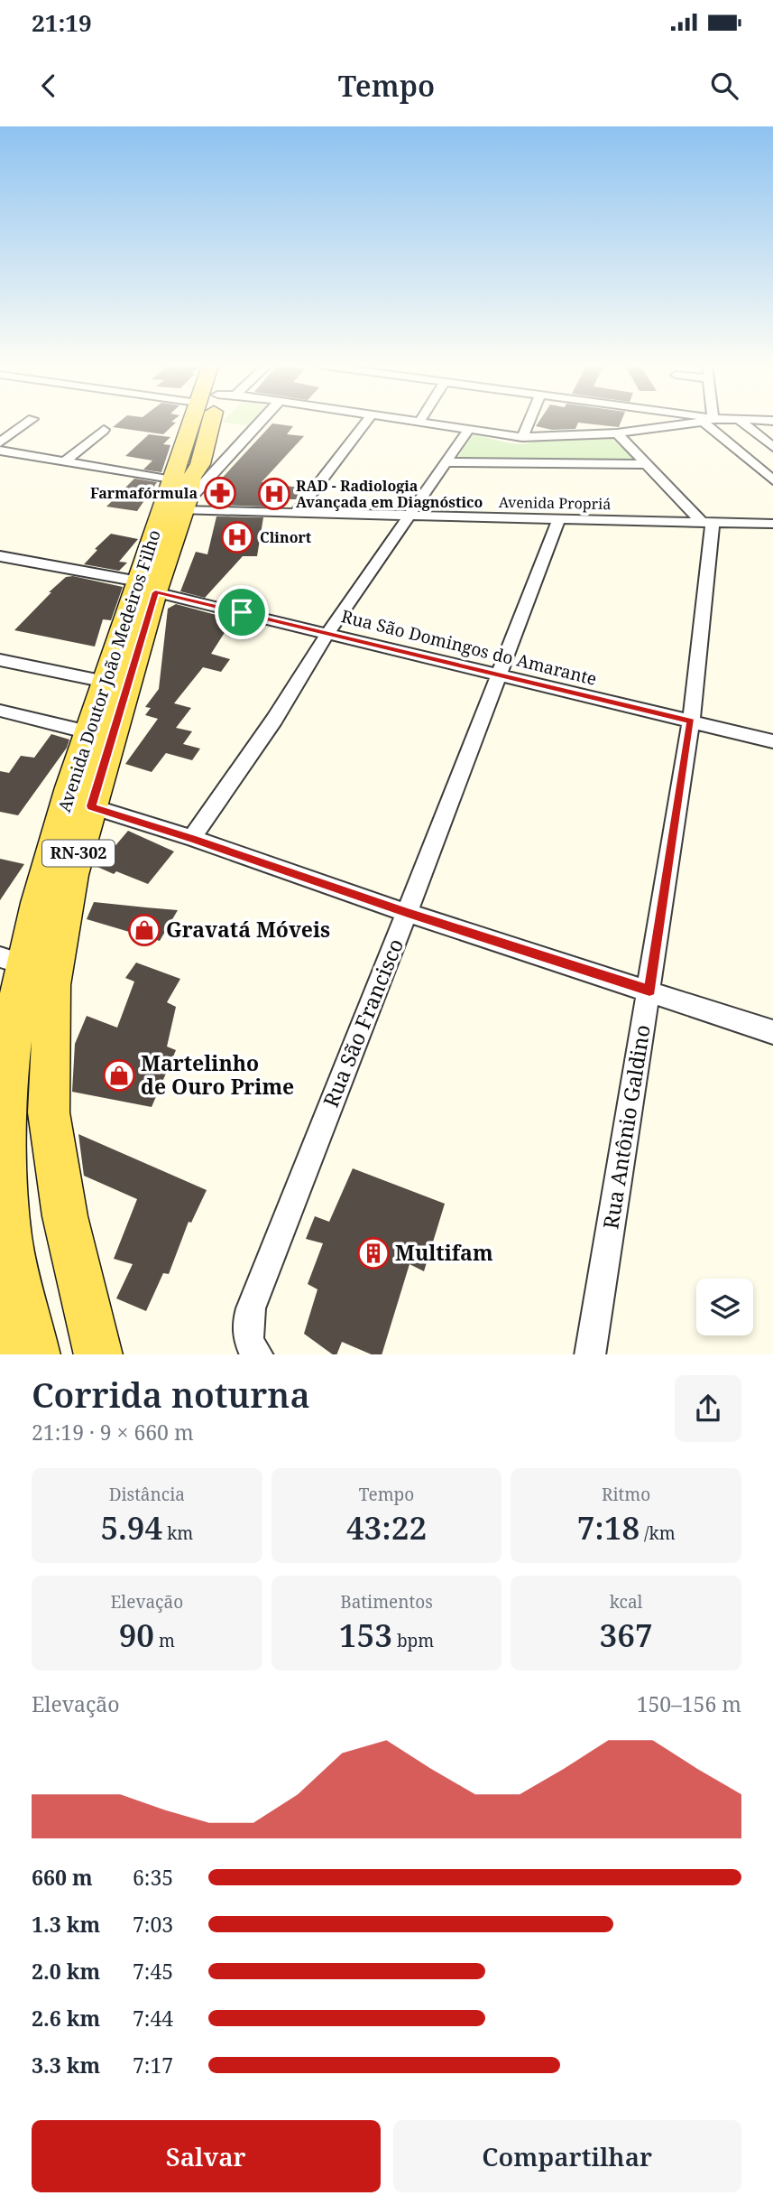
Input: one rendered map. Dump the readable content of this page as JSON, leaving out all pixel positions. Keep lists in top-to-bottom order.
{
  "streets": {
    "main road": ["Avenida Doutor João Medeiros Filho", "RN-302"],
    "street": [
      "Avenida Propriá",
      "Rua São Domingos do Amarante",
      "Rua São Francisco",
      "Rua Antônio Galdino"
    ]
  },
  "crossings": [
    ["Avenida Propriá", "Avenida Doutor João Medeiros Filho"],
    ["Avenida Propriá", "Rua São Francisco"],
    ["Avenida Propriá", "Rua Antônio Galdino"],
    ["Rua São Domingos do Amarante", "Avenida Doutor João Medeiros Filho"],
    ["Rua São Domingos do Amarante", "Rua São Francisco"],
    ["Rua São Domingos do Amarante", "Rua Antônio Galdino"]
  ],
  "places": {
    "pharmacy": ["Farmafórmula"],
    "hospital": ["RAD - Radiologia Avançada em Diagnóstico", "Clinort"],
    "shop": ["Gravatá Móveis", "Martelinho de Ouro Prime"],
    "building": ["Multifam"]
  },
  "page": {
    "status": "21:19",
    "header": "Tempo",
    "heading": ["Corrida noturna", "21:19 · 9 × 660 m"],
    "stats": [
      ["Distância", "5.94 km"],
      ["Tempo", "43:22"],
      ["Ritmo", "7:18 /km"],
      ["Elevação", "90 m"],
      ["Batimentos", "153 bpm"],
      ["kcal", "367"]
    ],
    "chart": ["Elevação", "150–156 m"],
    "list": [
      {
        "name": "660 m",
        "note": "6:35"
      },
      {
        "name": "1.3 km",
        "note": "7:03"
      },
      {
        "name": "2.0 km",
        "note": "7:45"
      },
      {
        "name": "2.6 km",
        "note": "7:44"
      },
      {
        "name": "3.3 km",
        "note": "7:17"
      }
    ],
    "buttons": ["Salvar", "Compartilhar"]
  }
}
